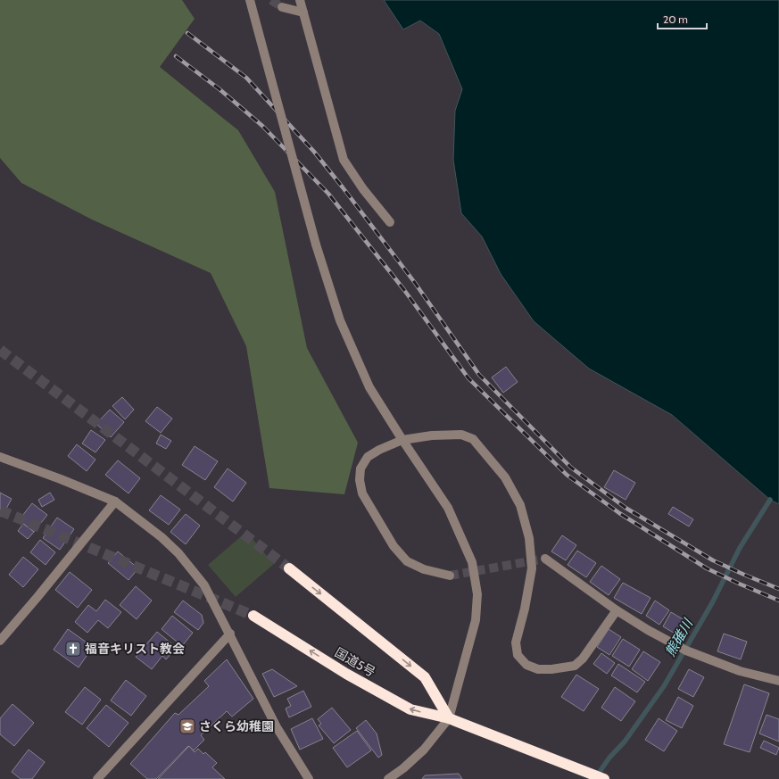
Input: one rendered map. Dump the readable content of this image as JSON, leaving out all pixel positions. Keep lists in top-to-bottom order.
{
  "streets": {
    "highway": ["国道5号"]
  },
  "water": ["熊碓川"],
  "places": {
    "church": ["福音キリスト教会"],
    "school or university": ["さくら幼稚園"]
  },
  "scale_bar": "20 m"
}
